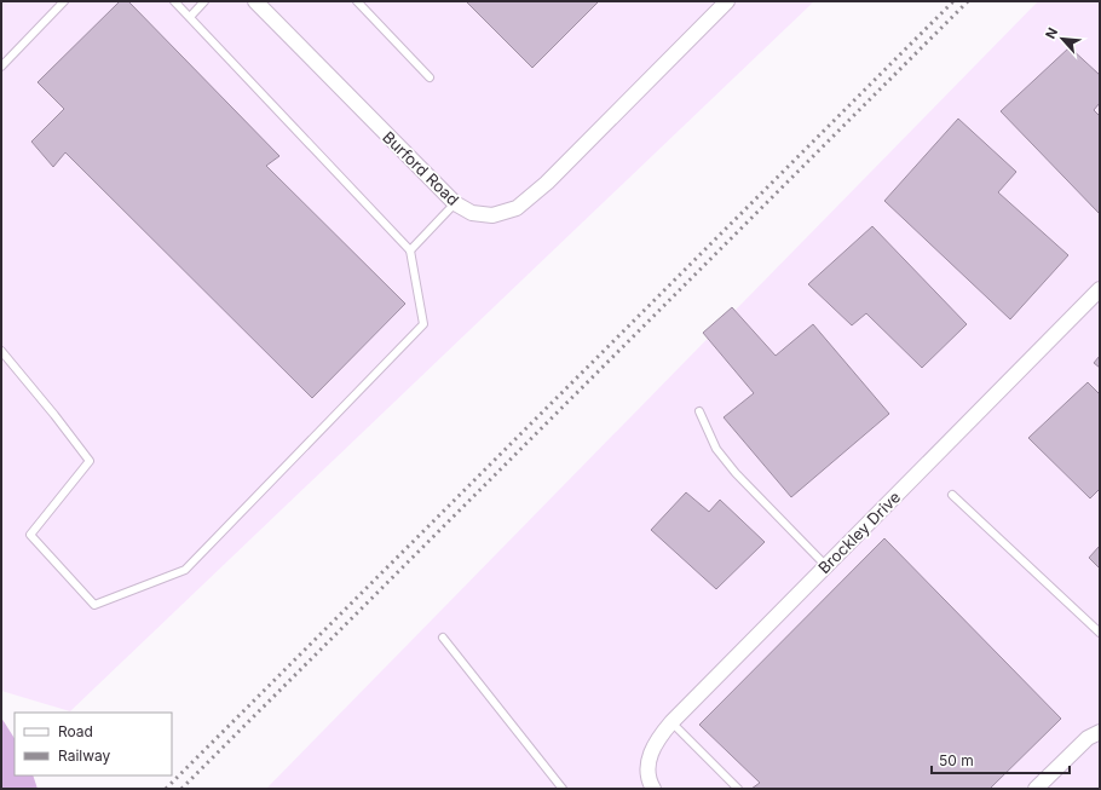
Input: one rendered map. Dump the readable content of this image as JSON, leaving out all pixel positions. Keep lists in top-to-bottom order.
{
  "streets": {
    "street": ["Burford Road", "Brockley Drive"]
  },
  "legend": ["Road", "Railway"],
  "scale_bar": "50 m",
  "north": "top left"
}
